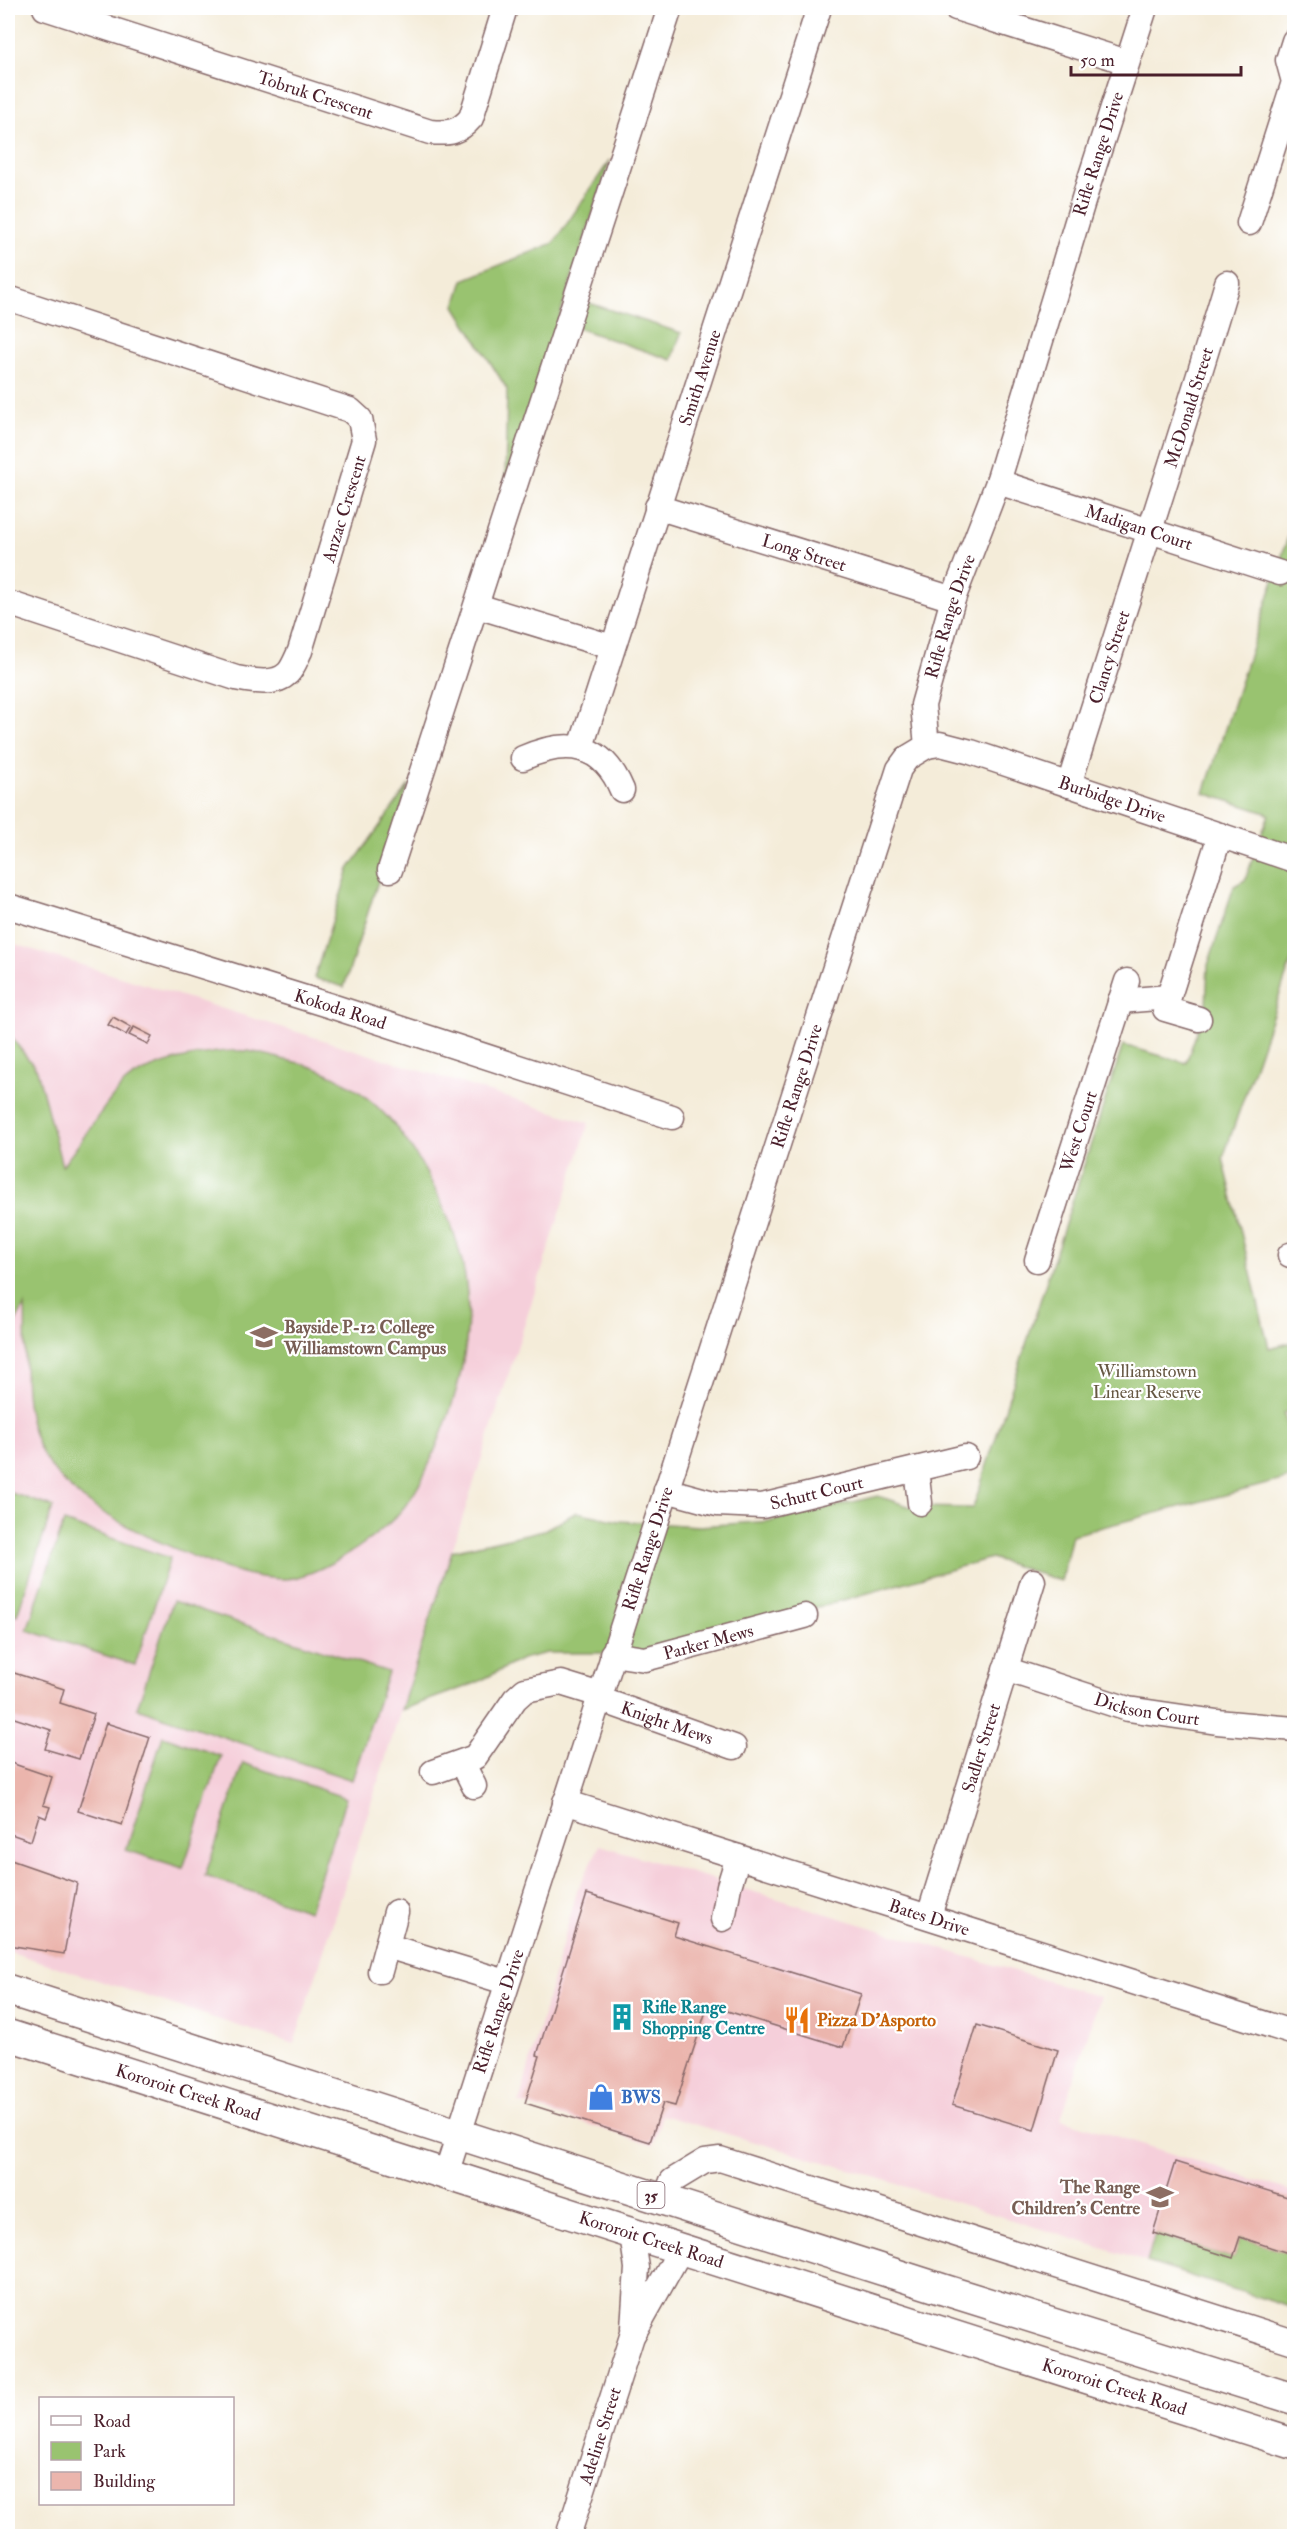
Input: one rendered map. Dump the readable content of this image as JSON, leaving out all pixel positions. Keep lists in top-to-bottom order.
{
  "streets": {
    "main road": ["Kororoit Creek Road", "35"],
    "street": [
      "Tobruk Crescent",
      "Rifle Range Drive",
      "Smith Avenue",
      "McDonald Street",
      "Anzac Crescent",
      "Madigan Court",
      "Long Street",
      "Clancy Street",
      "Burbidge Drive",
      "Kokoda Road",
      "West Court",
      "Schutt Court",
      "Parker Mews",
      "Dickson Court",
      "Knight Mews",
      "Sadler Street",
      "Bates Drive",
      "Adeline Street"
    ]
  },
  "crossings": [
    ["Rifle Range Drive", "Madigan Court"],
    ["Rifle Range Drive", "Long Street"],
    ["Rifle Range Drive", "Burbidge Drive"],
    ["Rifle Range Drive", "Schutt Court"],
    ["Rifle Range Drive", "Parker Mews"],
    ["Rifle Range Drive", "Knight Mews"],
    ["Rifle Range Drive", "Bates Drive"],
    ["Rifle Range Drive", "Kororoit Creek Road"],
    ["Rifle Range Drive", "35"],
    ["Smith Avenue", "Long Street"],
    ["McDonald Street", "Madigan Court"],
    ["McDonald Street", "Clancy Street"],
    ["Madigan Court", "Clancy Street"],
    ["Clancy Street", "Burbidge Drive"],
    ["Dickson Court", "Sadler Street"],
    ["Sadler Street", "Bates Drive"],
    ["Kororoit Creek Road", "Adeline Street"]
  ],
  "parks": ["Williamstown Linear Reserve"],
  "places": {
    "school or university": ["Bayside P-12 College Williamstown Campus", "The Range Children’s Centre"],
    "building": ["Rifle Range Shopping Centre"],
    "restaurant": ["Pizza D'Asporto"],
    "shop": ["BWS"]
  },
  "legend": ["Road", "Park", "Building"],
  "scale_bar": "50 m"
}
